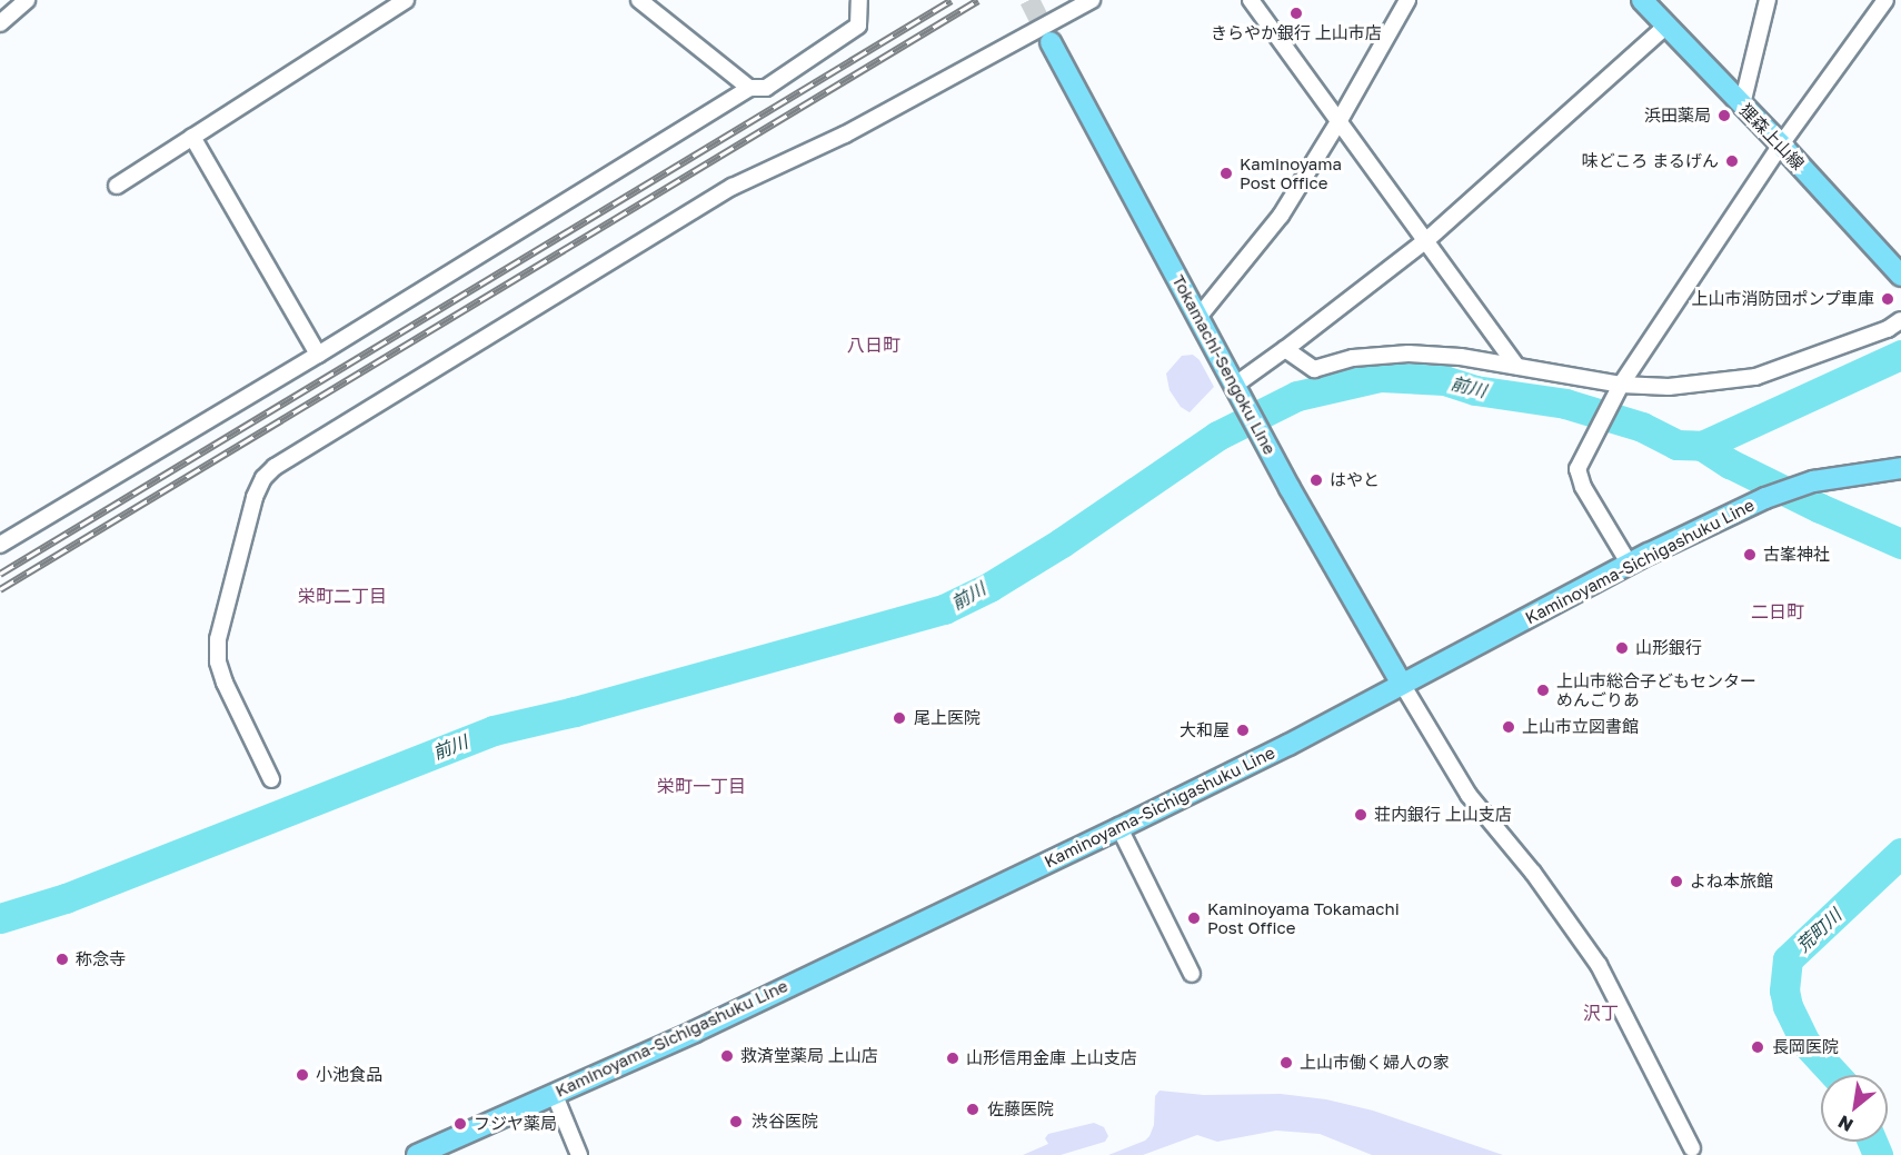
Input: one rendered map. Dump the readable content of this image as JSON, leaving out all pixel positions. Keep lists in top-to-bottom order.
{
  "streets": {
    "main road": ["狸森上山線", "Tokamachi-Sengoku Line", "Kaminoyama-Sichigashuku Line"]
  },
  "crossings": [
    ["Tokamachi-Sengoku Line", "Kaminoyama-Sichigashuku Line"]
  ],
  "districts": [
    "八日町",
    "栄町二丁目",
    "二日町",
    "栄町一丁目",
    "沢丁"
  ],
  "water": ["前川", "荒町川"],
  "places": [
    "きらやか銀行 上山市店",
    "浜田薬局",
    "味どころ まるげん",
    "Kaminoyama Post Office",
    "上山市消防団ポンプ車庫",
    "はやと",
    "古峯神社",
    "山形銀行",
    "上山市総合子どもセンター めんごりあ",
    "尾上医院",
    "上山市立図書館",
    "大和屋",
    "荘内銀行 上山支店",
    "よね本旅館",
    "Kaminoyama Tokamachi Post Office",
    "称念寺",
    "長岡医院",
    "救済堂薬局 上山店",
    "山形信用金庫 上山支店",
    "上山市働く婦人の家",
    "小池食品",
    "佐藤医院",
    "渋谷医院",
    "フジヤ薬局"
  ],
  "north": "bottom left"
}
